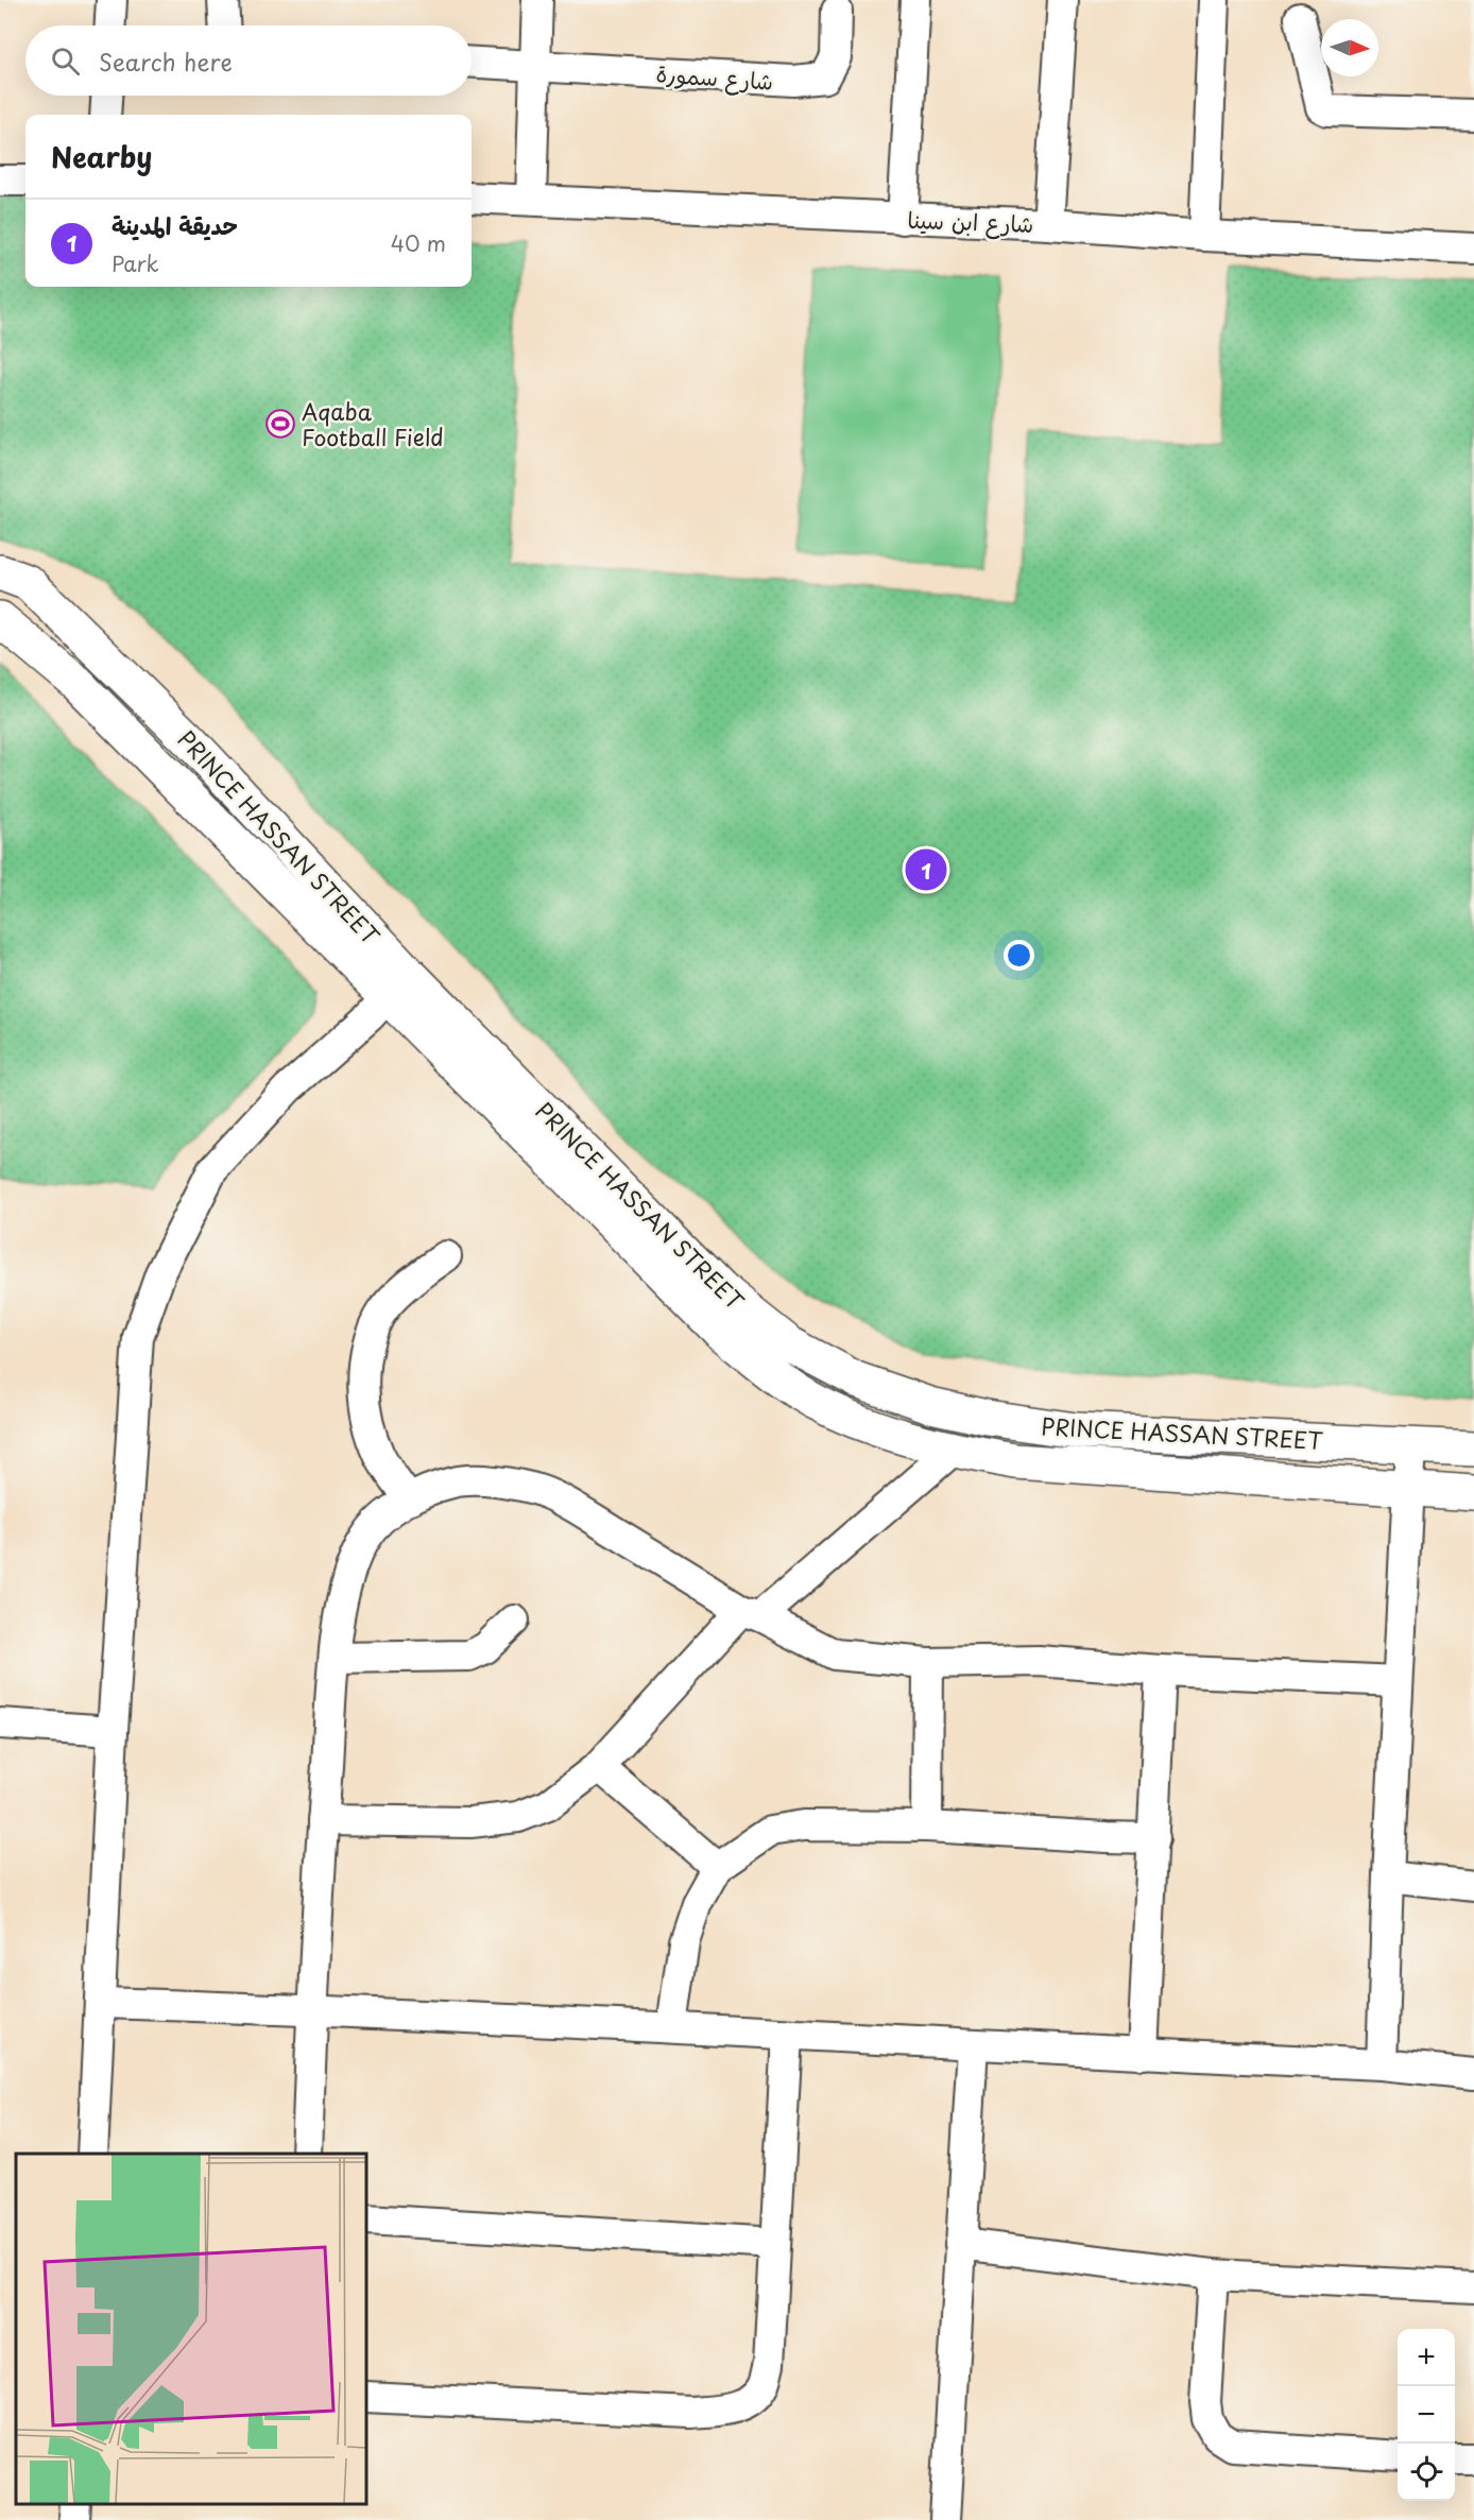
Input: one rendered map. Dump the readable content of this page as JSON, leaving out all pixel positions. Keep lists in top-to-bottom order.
{
  "streets": {
    "main road": ["PRINCE HASSAN STREET"],
    "street": ["شارع سمورة", "شارع ابن سينا"]
  },
  "places": {
    "sports": ["Aqaba Football Field"]
  },
  "north": "right",
  "page": {
    "search": "Search here",
    "heading": "Nearby",
    "list": [
      {
        "mark": "1",
        "name": "حديقة المدينة",
        "note": "Park",
        "value": "40 m"
      }
    ],
    "pins": "1",
    "map_buttons": ["+", "−"]
  }
}
